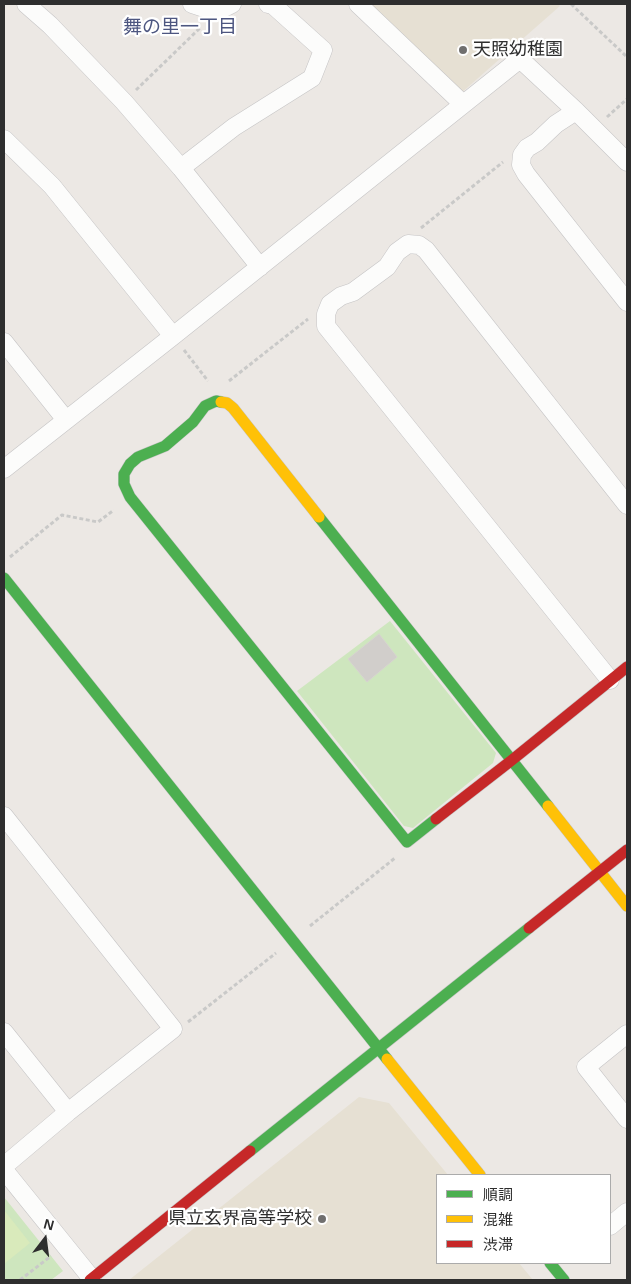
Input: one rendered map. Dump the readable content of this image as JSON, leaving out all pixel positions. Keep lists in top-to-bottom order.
{
  "districts": ["舞の里一丁目"],
  "places": ["天照幼稚園", "県立玄界高等学校"],
  "legend": ["順調", "混雑", "渋滞"],
  "north": "top"
}
